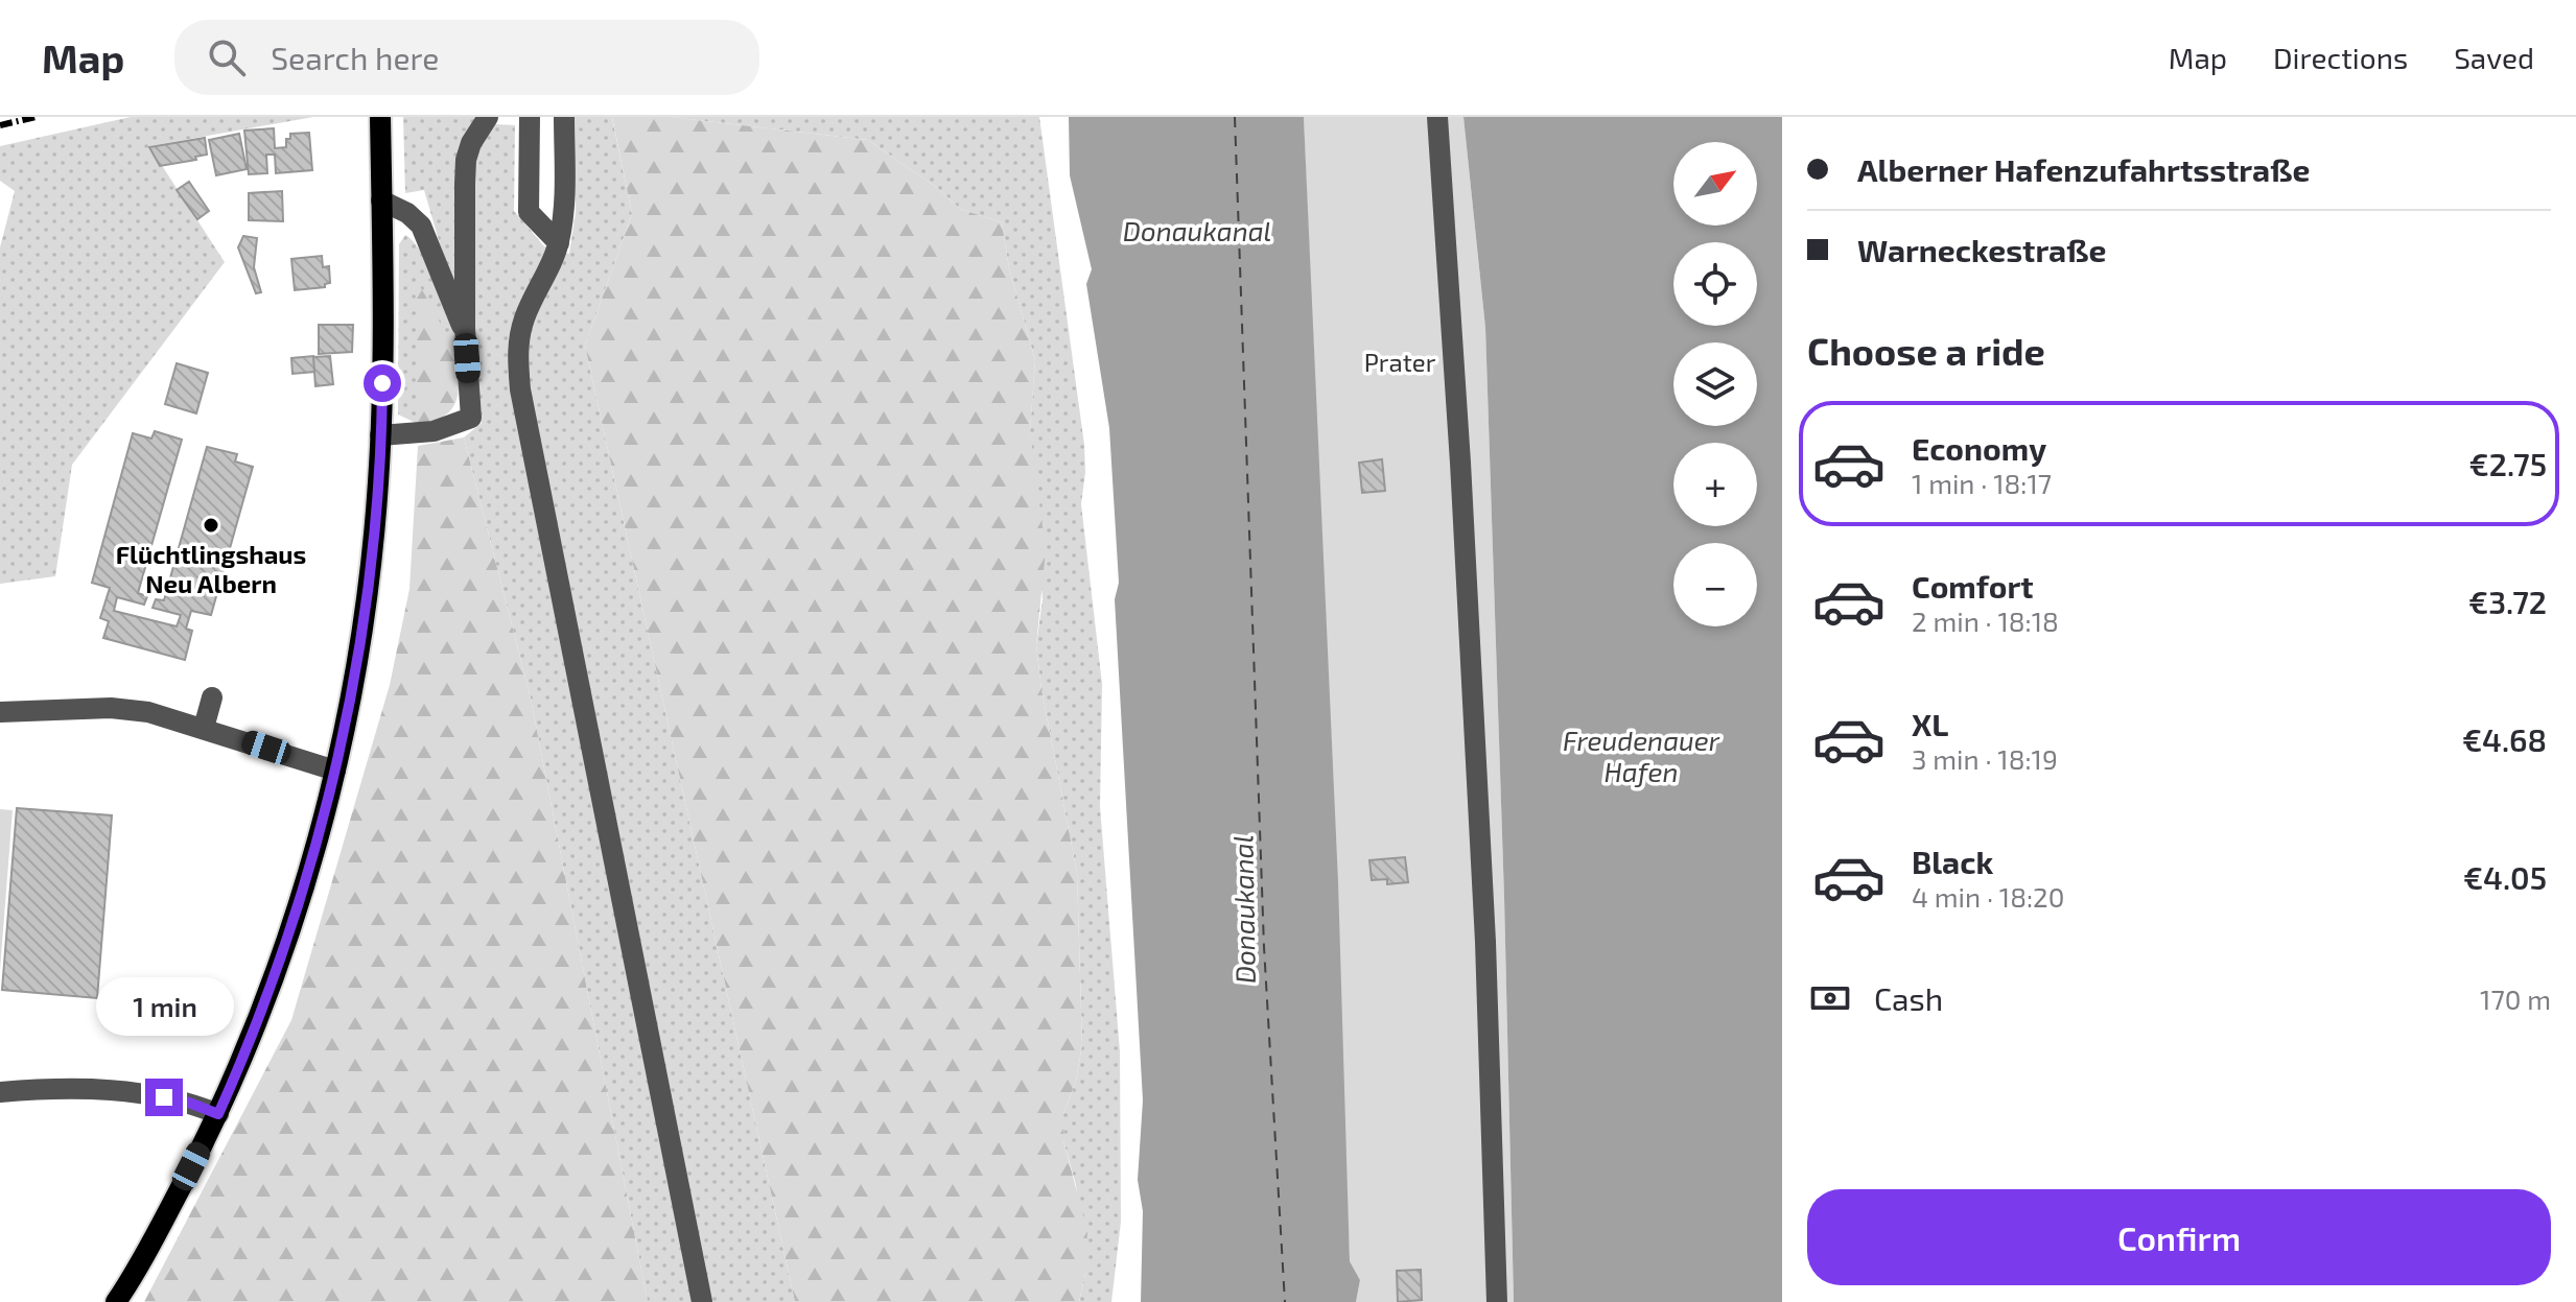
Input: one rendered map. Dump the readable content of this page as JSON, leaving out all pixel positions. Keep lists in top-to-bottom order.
{
  "water": ["Donaukanal", "Freudenauer Hafen"],
  "parks": ["Prater"],
  "places": ["Flüchtlingshaus Neu Albern"],
  "north": "top right",
  "page": {
    "header": "Map",
    "search": "Search here",
    "nav": ["Map", "Directions", "Saved"],
    "banner": ["Alberner Hafenzufahrtsstraße", "Warneckestraße"],
    "map_buttons": ["+", "−"],
    "heading": "Choose a ride",
    "list": [
      {
        "name": "Economy",
        "note": "1 min · 18:17",
        "value": "€2.75"
      },
      {
        "name": "Comfort",
        "note": "2 min · 18:18",
        "value": "€3.72"
      },
      {
        "name": "XL",
        "note": "3 min · 18:19",
        "value": "€4.68"
      },
      {
        "name": "Black",
        "note": "4 min · 18:20",
        "value": "€4.05"
      }
    ],
    "pay": ["Cash", "170 m"],
    "bubble": "1 min",
    "buttons": "Confirm"
  }
}
